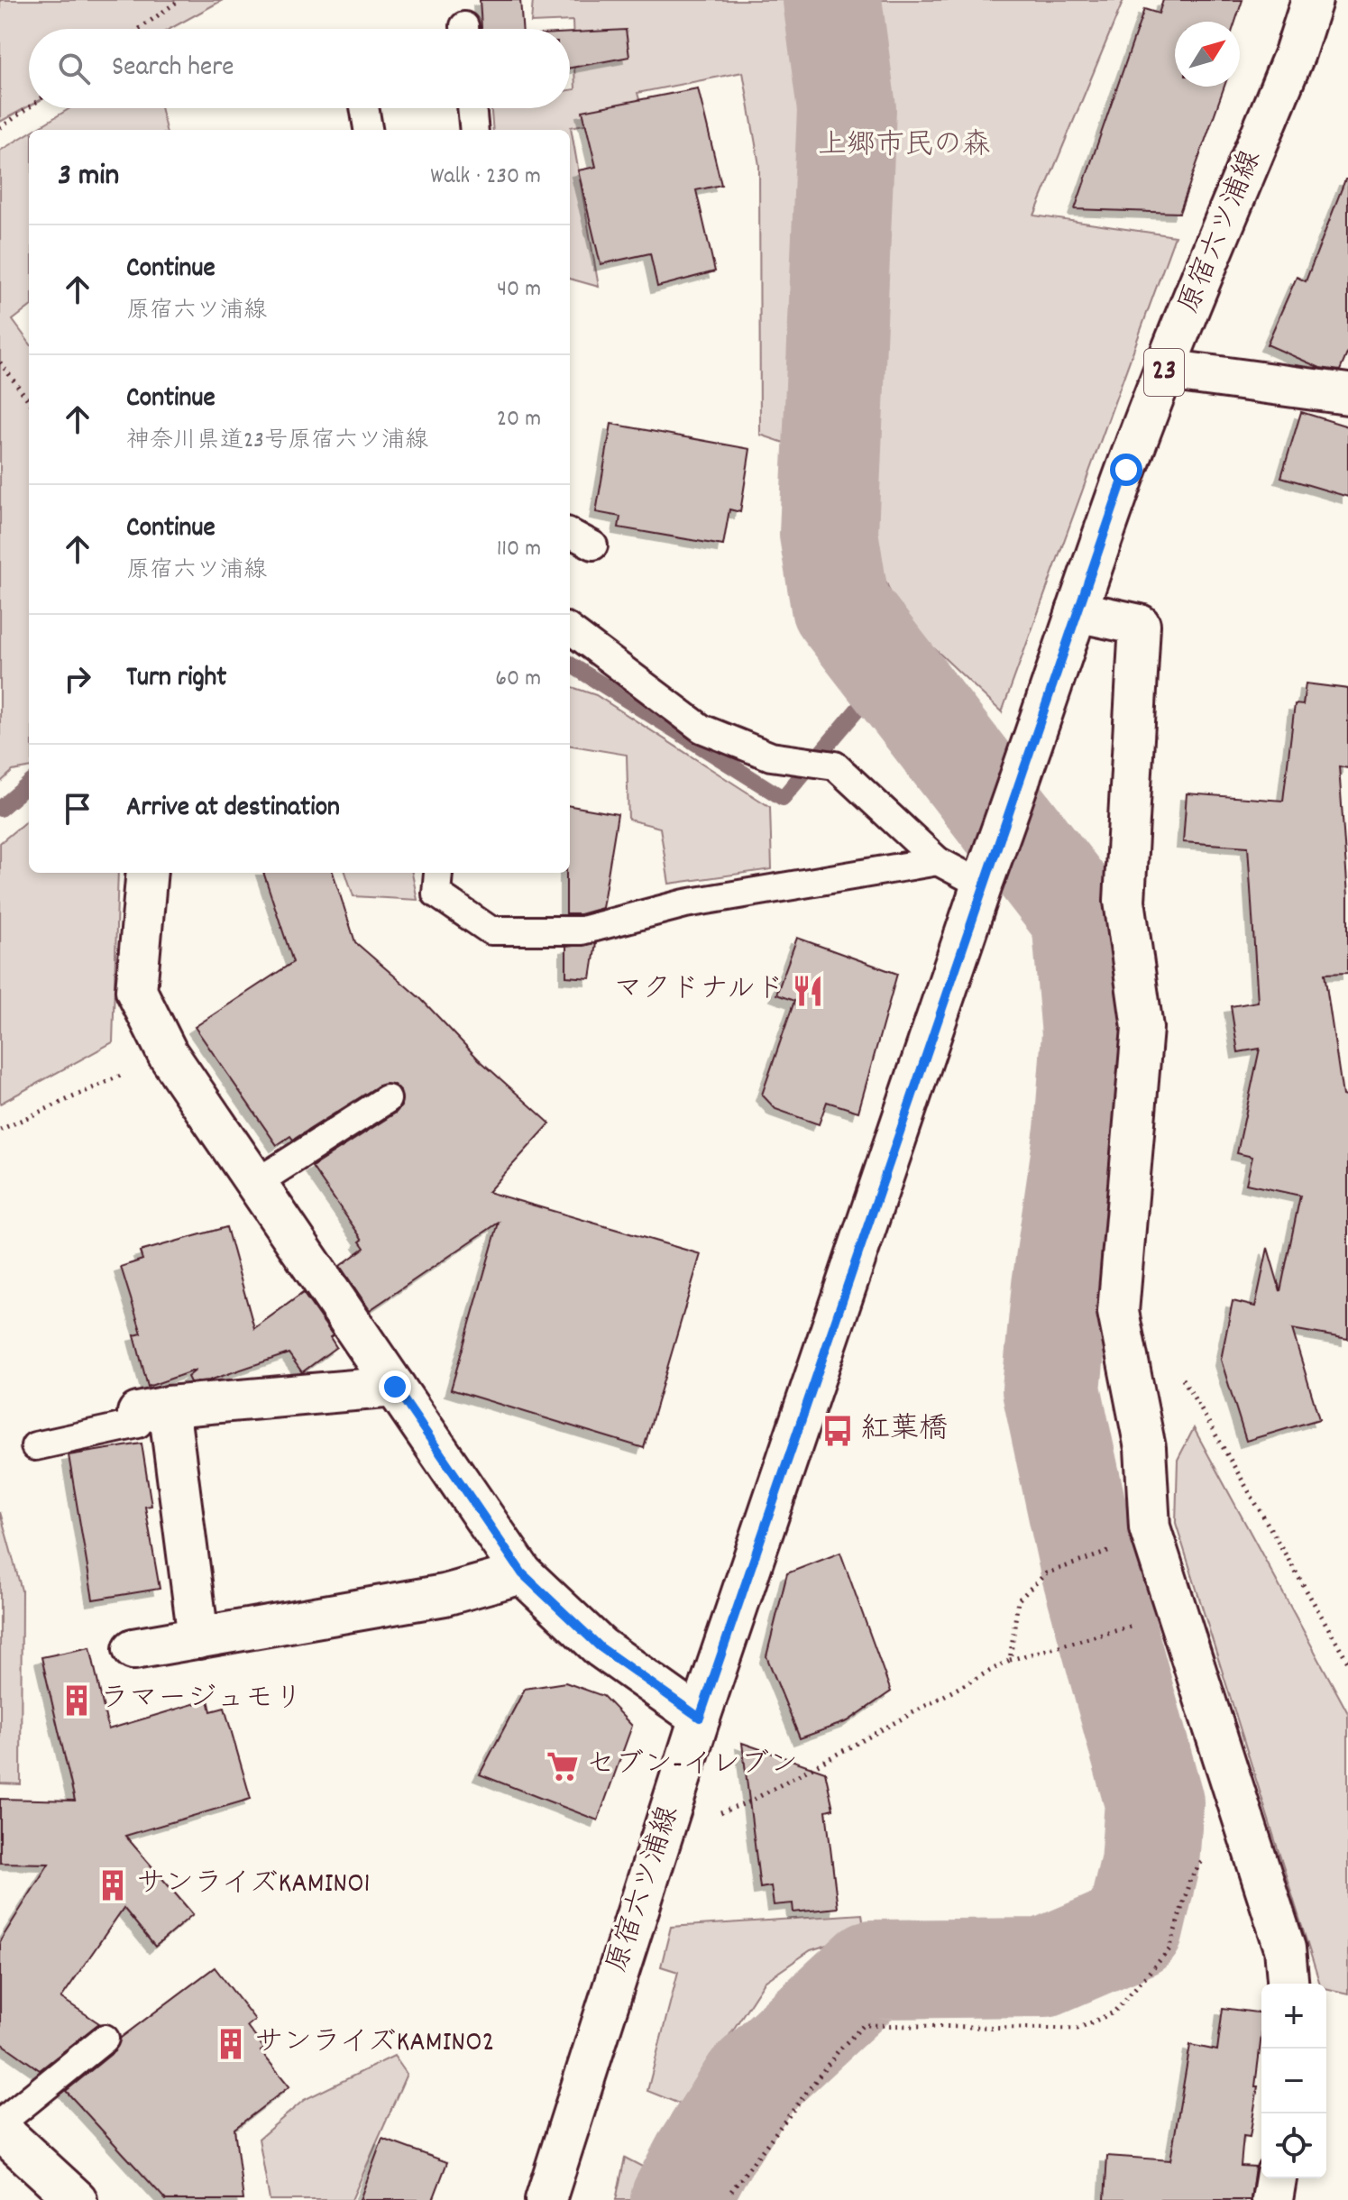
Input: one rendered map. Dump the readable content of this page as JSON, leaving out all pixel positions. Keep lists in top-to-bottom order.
{
  "streets": {
    "street": ["原宿六ツ浦線", "23"]
  },
  "parks": ["上郷市民の森"],
  "places": {
    "restaurant": ["マクドナルド"],
    "bus stop": ["紅葉橋"],
    "building": ["ラマージュモリ", "サンライズKAMINO1", "サンライズKAMINO2"],
    "supermarket": ["セブン-イレブン"]
  },
  "north": "top right",
  "page": {
    "search": "Search here",
    "heading": ["3 min", "Walk · 230 m"],
    "list": [
      ["Continue", "原宿六ツ浦線", "40 m"],
      ["Continue", "神奈川県道23号原宿六ツ浦線", "20 m"],
      ["Continue", "原宿六ツ浦線", "110 m"],
      ["Turn right", "60 m"],
      "Arrive at destination"
    ],
    "map_buttons": ["+", "−"]
  }
}
